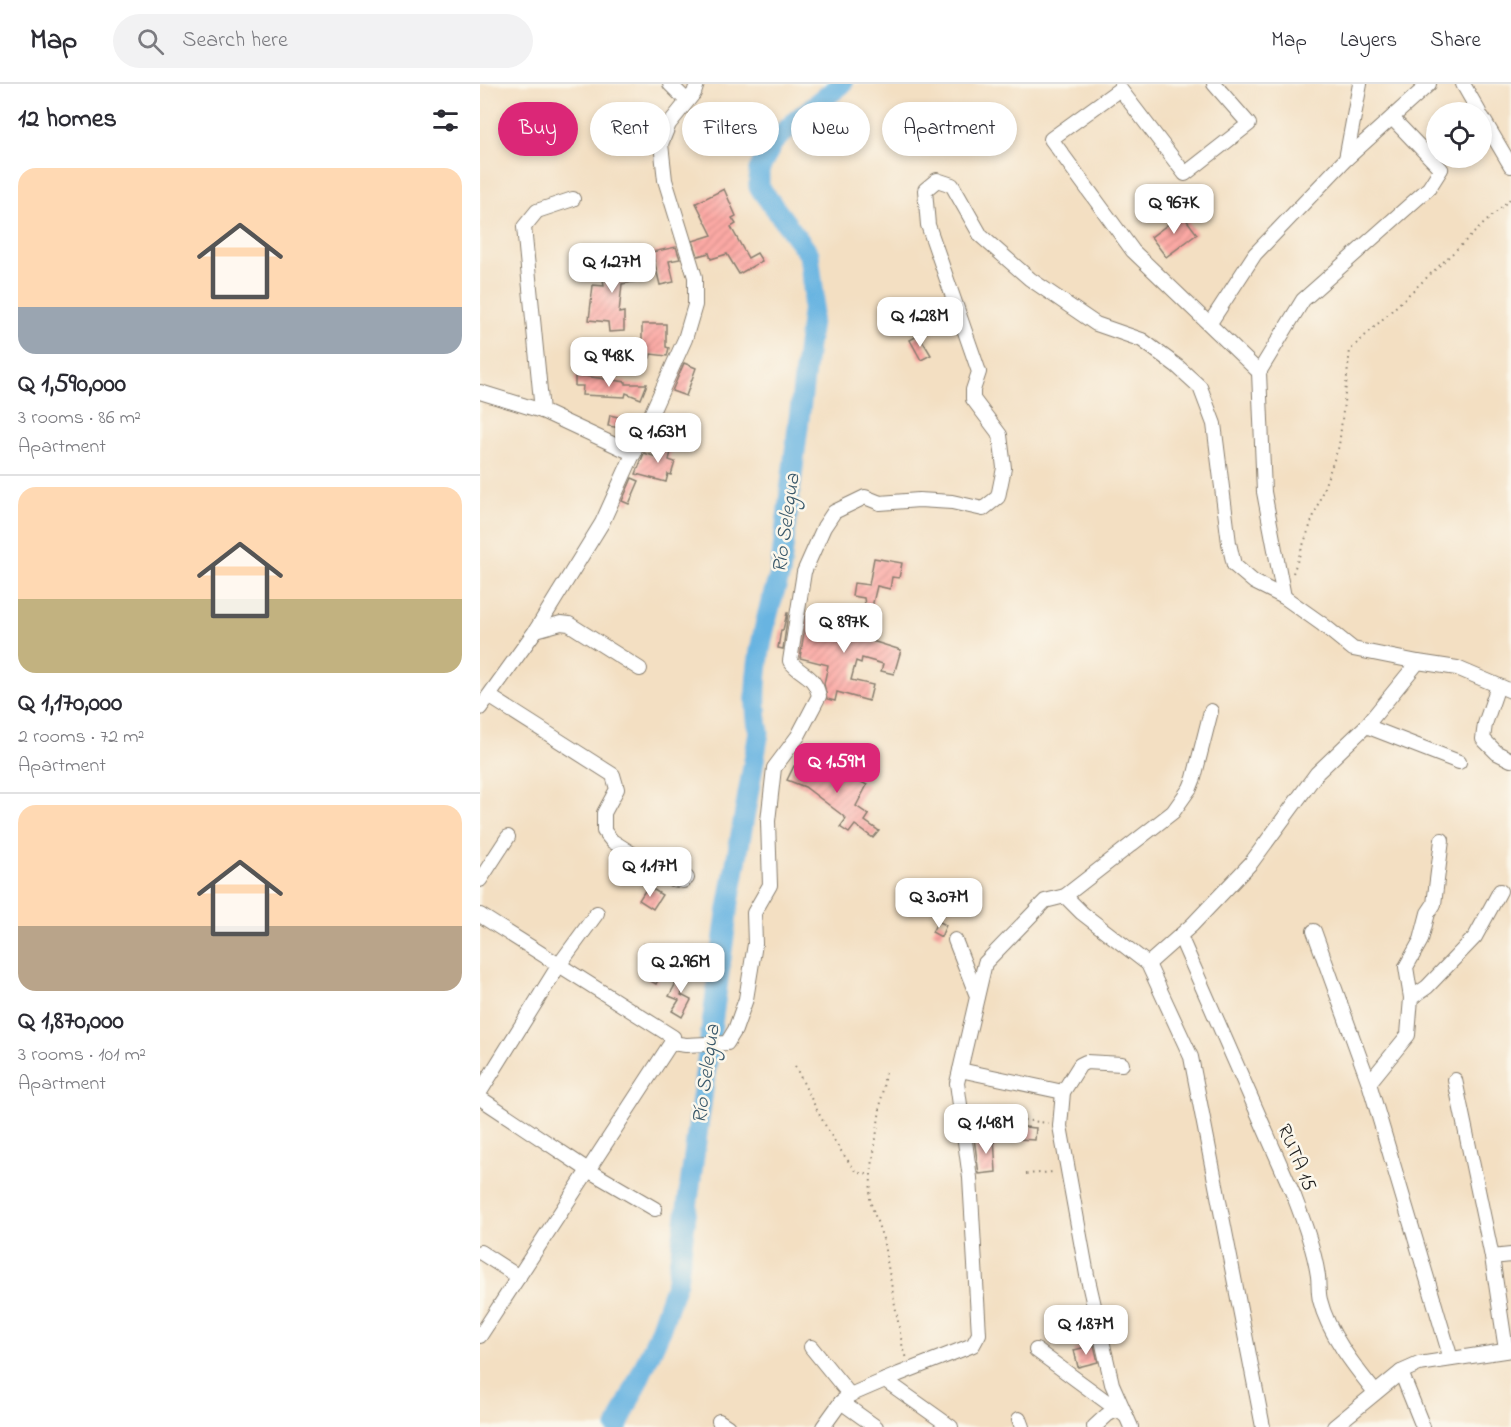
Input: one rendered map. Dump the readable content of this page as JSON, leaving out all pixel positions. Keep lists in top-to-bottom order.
{
  "streets": {
    "street": ["RUTA 15"]
  },
  "water": ["Río Selegua"],
  "page": {
    "header": "Map",
    "search": "Search here",
    "nav": ["Map", "Layers", "Share"],
    "heading": "12 homes",
    "chip": [
      "Buy",
      "Rent",
      "Filters",
      "New",
      "Apartment"
    ],
    "list": [
      {
        "name": "Q 1,590,000",
        "note": "3 rooms · 86 m² · Apartment"
      },
      {
        "name": "Q 1,170,000",
        "note": "2 rooms · 72 m² · Apartment"
      },
      {
        "name": "Q 1,870,000",
        "note": "3 rooms · 101 m² · Apartment"
      }
    ],
    "price": [
      "Q 967K",
      "Q 1.27M",
      "Q 1.28M",
      "Q 948K",
      "Q 1.63M",
      "Q 897K",
      "Q 1.59M",
      "Q 1.17M",
      "Q 3.07M",
      "Q 2.96M",
      "Q 1.48M",
      "Q 1.87M"
    ]
  }
}
